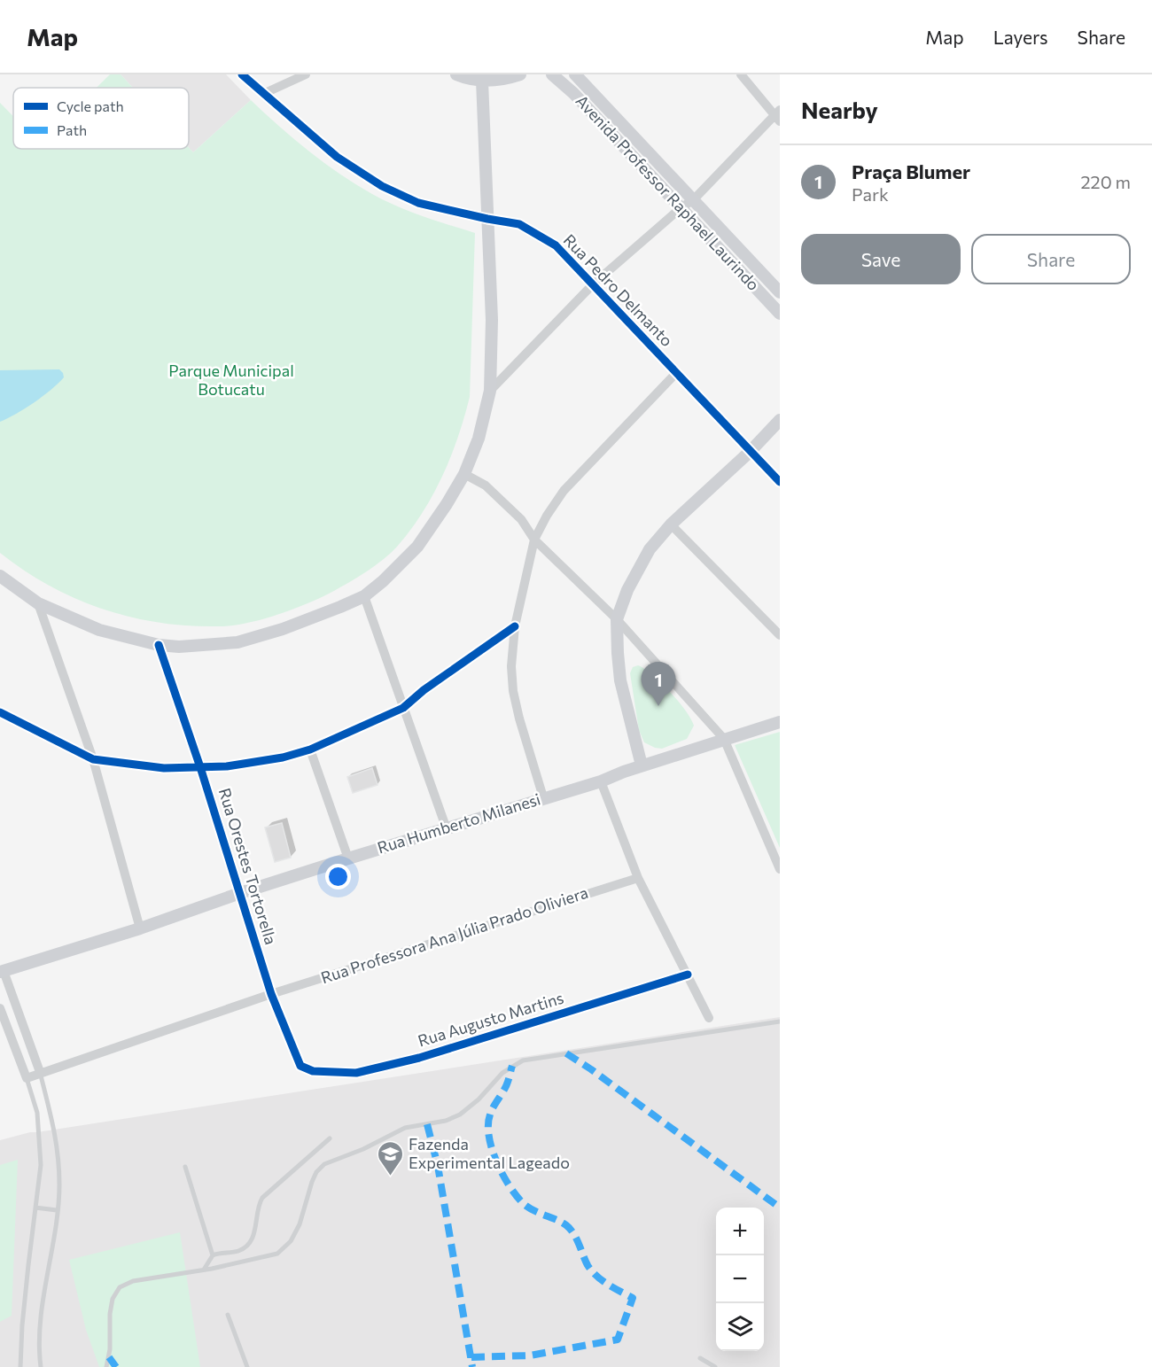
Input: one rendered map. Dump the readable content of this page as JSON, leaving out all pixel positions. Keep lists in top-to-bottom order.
{
  "streets": {
    "main road": ["Avenida Professor Raphael Laurindo", "Rua Humberto Milanesi"],
    "street": [
      "Rua Pedro Delmanto",
      "Rua Orestes Tortorella",
      "Rua Professora Ana Júlia Prado Oliviera",
      "Rua Augusto Martins"
    ]
  },
  "crossings": [
    ["Rua Humberto Milanesi", "Rua Orestes Tortorella"],
    ["Rua Orestes Tortorella", "Rua Professora Ana Júlia Prado Oliviera"],
    ["Rua Orestes Tortorella", "Rua Augusto Martins"]
  ],
  "parks": ["Parque Municipal Botucatu"],
  "places": {
    "school or university": ["Fazenda Experimental Lageado"]
  },
  "legend": ["Cycle path", "Path"],
  "page": {
    "header": "Map",
    "nav": ["Map", "Layers", "Share"],
    "heading": "Nearby",
    "list": [
      {
        "mark": "1",
        "name": "Praça Blumer",
        "note": "Park",
        "value": "220 m"
      }
    ],
    "buttons": ["Save", "Share"],
    "pins": "1",
    "map_buttons": ["+", "−"]
  }
}
